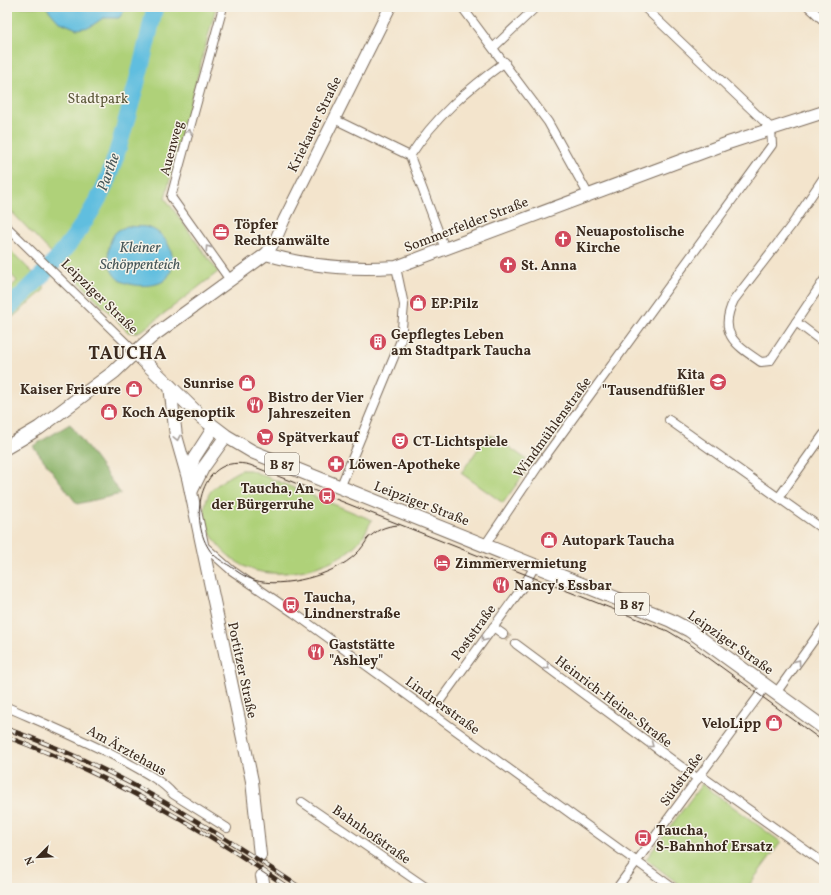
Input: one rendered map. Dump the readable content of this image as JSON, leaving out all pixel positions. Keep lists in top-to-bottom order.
{
  "streets": {
    "main road": [
      "Sommerfelder Straße",
      "Leipziger Straße",
      "B 87",
      "Portitzer Straße"
    ],
    "street": [
      "Kriekauer Straße",
      "Auenweg",
      "Windmühlenstraße",
      "Poststraße",
      "Heinrich-Heine-Straße",
      "Lindnerstraße",
      "Am Ärztehaus",
      "Südstraße",
      "Bahnhofstraße"
    ]
  },
  "crossings": [
    ["Kriekauer Straße", "Sommerfelder Straße"],
    ["Sommerfelder Straße", "Windmühlenstraße"],
    ["Leipziger Straße", "Windmühlenstraße"],
    ["Leipziger Straße", "Poststraße"],
    ["Leipziger Straße", "Portitzer Straße"],
    ["Leipziger Straße", "Südstraße"],
    ["Poststraße", "Lindnerstraße"],
    ["Portitzer Straße", "Lindnerstraße"],
    ["Heinrich-Heine-Straße", "Südstraße"],
    ["Lindnerstraße", "Südstraße"]
  ],
  "one_way": ["Auenweg", "Poststraße", "Heinrich-Heine-Straße"],
  "districts": ["TAUCHA"],
  "water": ["Parthe", "Kleiner Schöppenteich"],
  "parks": ["Stadtpark"],
  "places": {
    "office": ["Töpfer Rechtsanwälte"],
    "church": ["Neuapostolische Kirche", "St. Anna"],
    "shop": [
      "EP:Pilz",
      "Sunrise",
      "Kaiser Friseure",
      "Koch Augenoptik",
      "Autopark Taucha",
      "VeloLipp"
    ],
    "building": ["Gepflegtes Leben am Stadtpark Taucha"],
    "school or university": ["Kita \"Tausendfüßler"],
    "restaurant": ["Bistro der Vier Jahreszeiten", "Nancy's Essbar", "Gaststätte \"Ashley\""],
    "supermarket": ["Spätverkauf"],
    "theatre": ["CT-Lichtspiele"],
    "pharmacy": ["Löwen-Apotheke"],
    "bus stop": ["Taucha, An der Bürgerruhe", "Taucha, Lindnerstraße", "Taucha, S-Bahnhof Ersatz"],
    "hotel": ["Zimmervermietung"]
  },
  "north": "bottom left"
}
